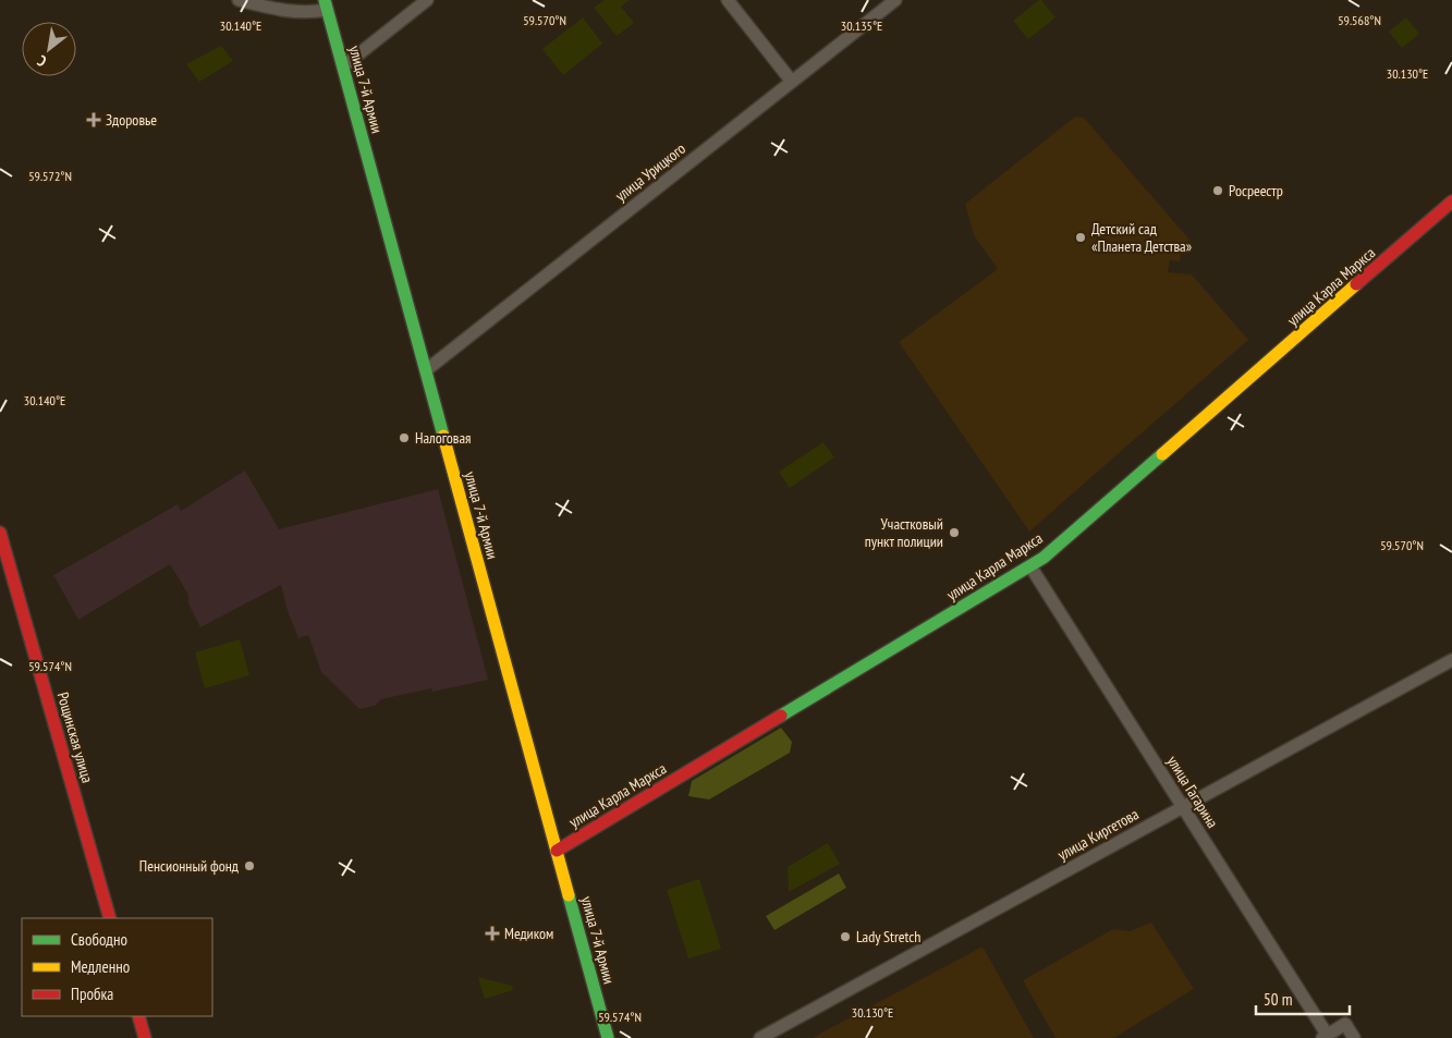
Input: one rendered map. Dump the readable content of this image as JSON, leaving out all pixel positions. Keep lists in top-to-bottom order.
{
  "streets": {
    "street": [
      "улица 7-й Армии",
      "улица Урицкого",
      "улица Карла Маркса",
      "Рощинская улица",
      "улица Гагарина",
      "улица Киргетова"
    ]
  },
  "crossings": [
    ["улица 7-й Армии", "улица Урицкого"],
    ["улица 7-й Армии", "улица Карла Маркса"],
    ["улица Карла Маркса", "улица Гагарина"],
    ["улица Гагарина", "улица Киргетова"]
  ],
  "places": {
    "health": ["Здоровье", "Медиком"],
    "other": [
      "Росреестр",
      "Детский сад «Планета Детства»",
      "Налоговая",
      "Участковый пункт полиции",
      "Пенсионный фонд",
      "Lady Stretch"
    ]
  },
  "legend": ["Свободно", "Медленно", "Пробка"],
  "scale_bar": "50 m",
  "north": "bottom left",
  "coordinates": [
    "59.570°N",
    "59.568°N",
    "30.140°E",
    "30.135°E",
    "30.130°E",
    "59.572°N",
    "59.574°N"
  ]
}
